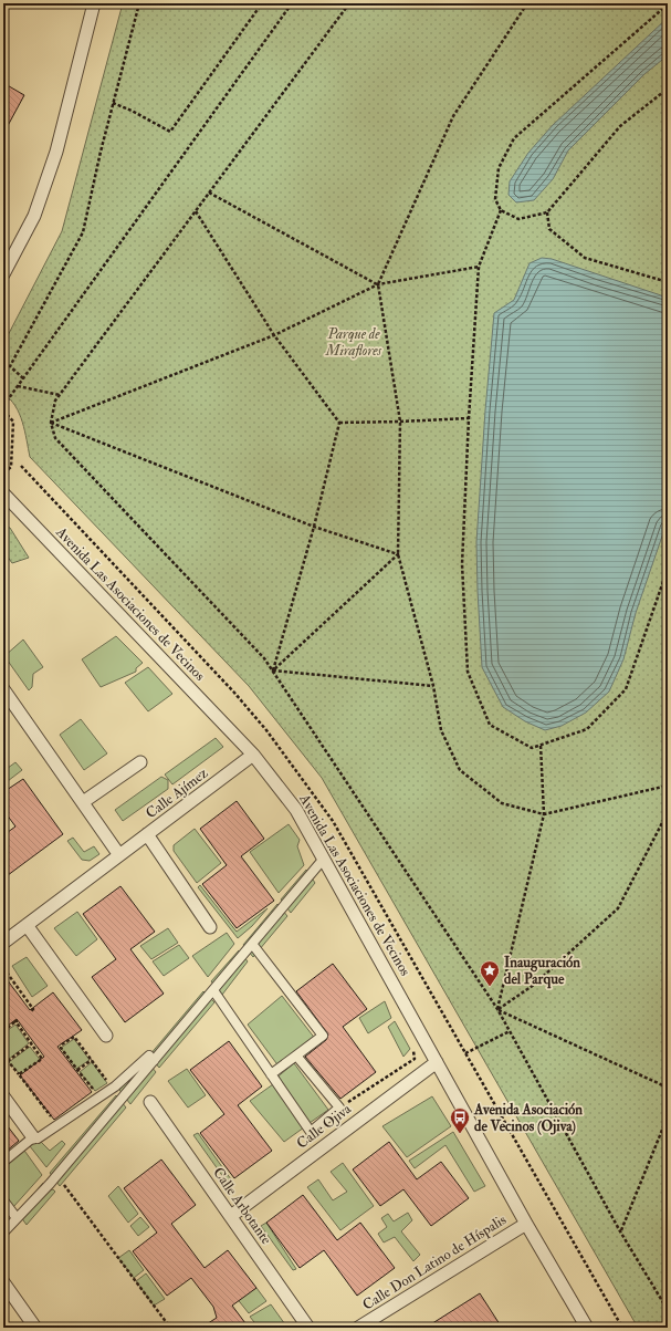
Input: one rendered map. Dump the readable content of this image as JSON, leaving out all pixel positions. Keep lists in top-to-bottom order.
{
  "streets": {
    "street": [
      "Avenida Las Asociaciones de Vecinos",
      "Calle Ajímez",
      "Calle Ojiva",
      "Calle Arbotante",
      "Calle Don Latino de Híspalis"
    ]
  },
  "crossings": [
    ["Avenida Las Asociaciones de Vecinos", "Calle Ajímez"],
    ["Avenida Las Asociaciones de Vecinos", "Calle Ojiva"],
    ["Avenida Las Asociaciones de Vecinos", "Calle Don Latino de Híspalis"],
    ["Calle Ojiva", "Calle Arbotante"]
  ],
  "parks": ["Parque de Miraflores"],
  "places": {
    "place": ["Inauguración del Parque"],
    "bus stop": ["Avenida Asociación de Vecinos (Ojiva)"]
  }
}
